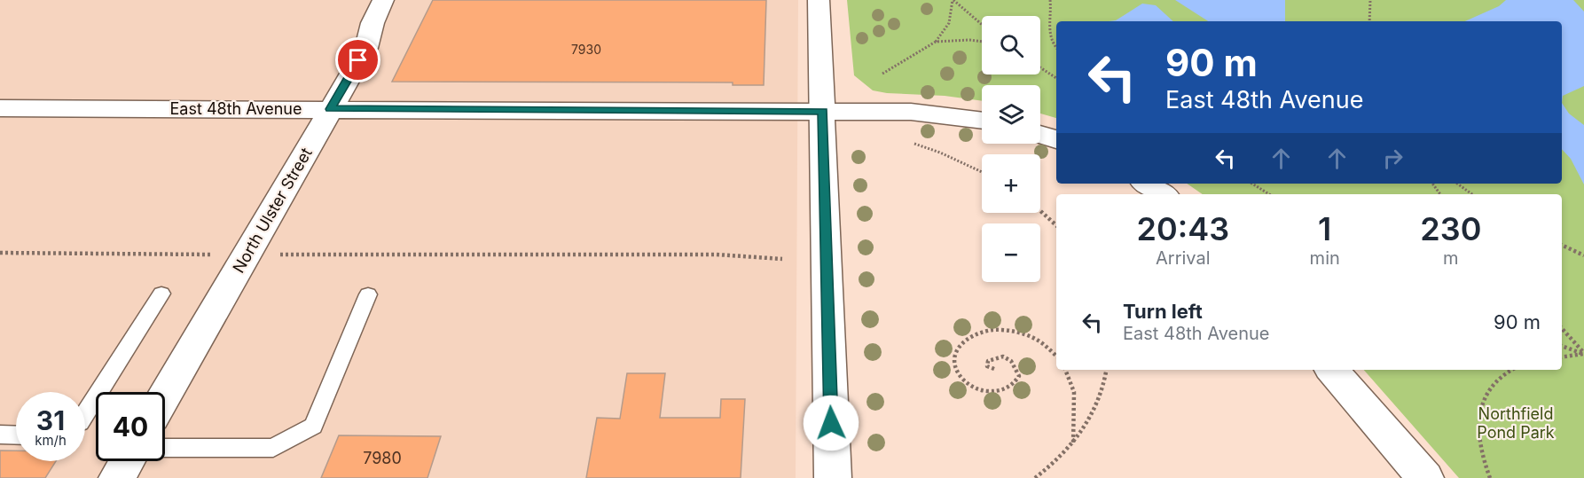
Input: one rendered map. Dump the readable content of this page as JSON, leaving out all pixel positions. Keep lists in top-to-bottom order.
{
  "streets": {
    "street": ["East 48th Avenue", "North Ulster Street"]
  },
  "crossings": [
    ["East 48th Avenue", "North Ulster Street"]
  ],
  "parks": ["Northfield Pond Park"],
  "house_numbers": ["7930", "7980"],
  "page": {
    "map_buttons": ["+", "−"],
    "turn": ["90 m", "East 48th Avenue"],
    "eta": [
      "20:43",
      "Arrival",
      "1",
      "min",
      "230",
      "m"
    ],
    "list": [
      {
        "name": "Turn left",
        "note": "East 48th Avenue",
        "value": "90 m"
      }
    ],
    "speed": "31 km/h",
    "limit": "40"
  }
}
